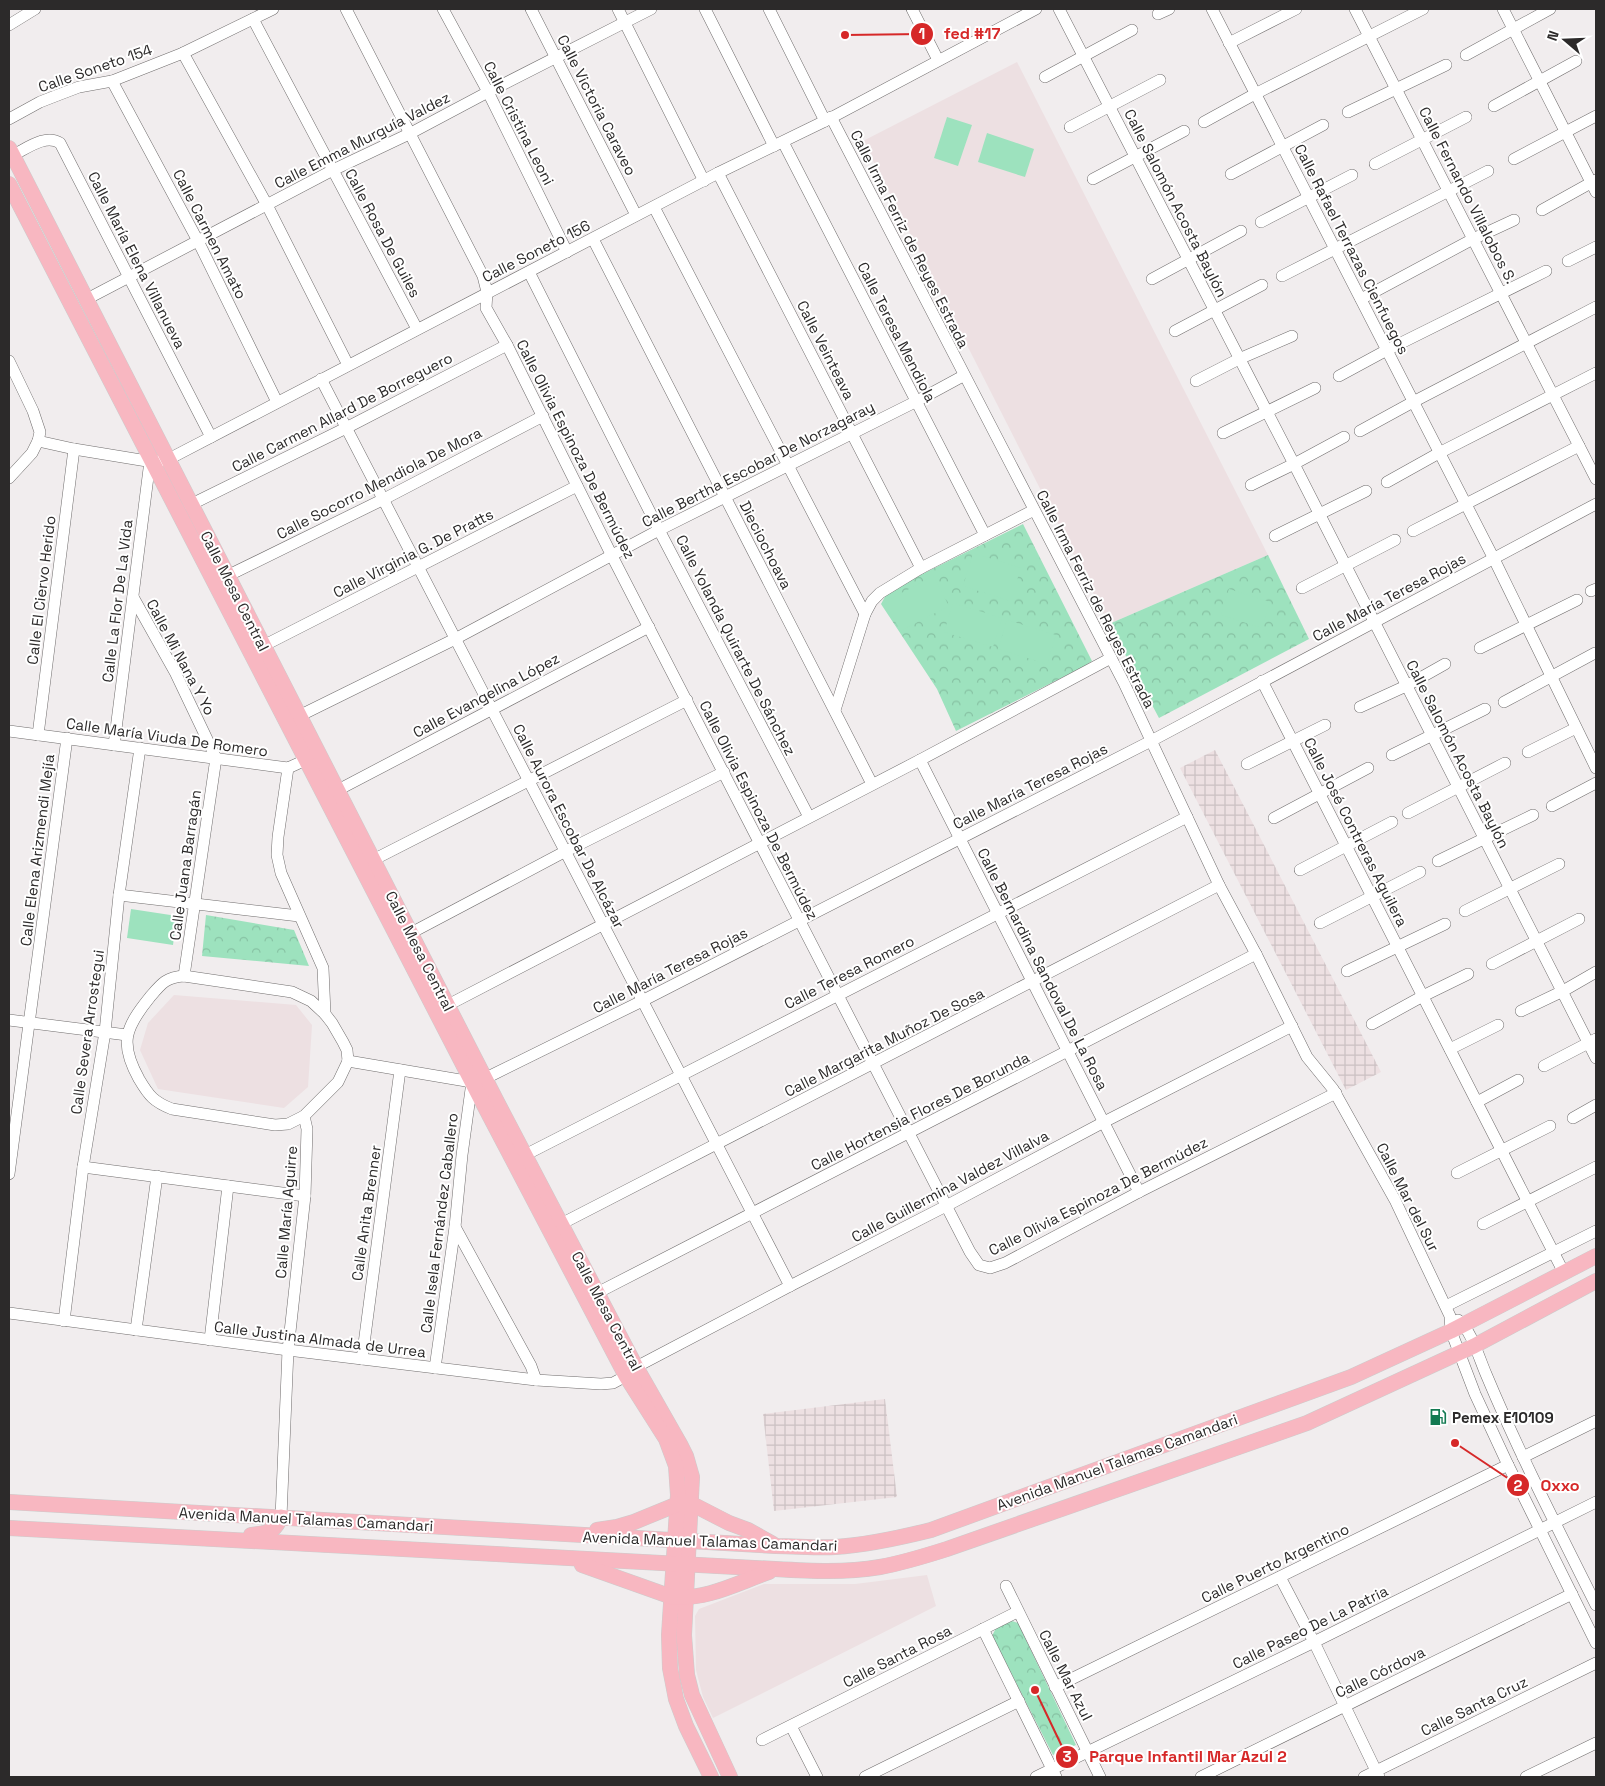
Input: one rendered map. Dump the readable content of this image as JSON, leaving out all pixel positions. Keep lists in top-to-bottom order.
{
  "streets": {
    "main road": ["Calle Mesa Central", "Avenida Manuel Talamas Camandari"],
    "street": [
      "Calle Soneto 154",
      "Calle Victoria Caraveo",
      "Calle Cristina Leoni",
      "Calle Emma Murguía Valdez",
      "Calle Fernando Villalobos S.",
      "Calle Salomón Acosta Baylón",
      "Calle Rosa De Guiles",
      "Calle Carmen Amato",
      "Calle Irma Ferriz de Reyes Estrada",
      "Calle Rafael Terrazas Cienfuegos",
      "Calle Soneto 156",
      "Calle María Elena Villanueva",
      "Calle Teresa Mendiola",
      "Calle Veinteava",
      "Calle Carmen Allard De Borreguero",
      "Calle Olivia Espinoza De Bermúdez",
      "Calle Bertha Escobar De Norzagaray",
      "Calle Socorro Mendiola De Mora",
      "Dieciochoava",
      "Calle Virginia G. De Pratts",
      "Calle El Ciervo Herido",
      "Calle María Teresa Rojas",
      "Calle La Flor De La Vida",
      "Calle Yolanda Quirarte De Sánchez",
      "Calle Mi Nana Y Yo",
      "Calle Evangelina López",
      "Calle María Viuda De Romero",
      "Calle Aurora Escobar De Alcázar",
      "Calle José Contreras Aguilera",
      "Calle Elena Arizmendi Mejía",
      "Calle Juana Barragán",
      "Calle Bernardina Sandoval De La Rosa",
      "Calle Teresa Romero",
      "Calle Severa Arrostegui",
      "Calle Margarita Muñoz De Sosa",
      "Calle Hortensia Flores De Borunda",
      "Calle Guillermina Valdez Villalva",
      "Calle Mar del Sur",
      "Calle María Aguirre",
      "Calle Anita Brenner",
      "Calle Isela Fernández Caballero",
      "Calle Justina Almada de Urrea",
      "Calle Puerto Argentino",
      "Calle Paseo De La Patria",
      "Calle Santa Rosa",
      "Calle Córdova",
      "Calle Mar Azul",
      "Calle Santa Cruz"
    ]
  },
  "crossings": [
    ["Calle Soneto 154", "Calle Rosa De Guiles"],
    ["Calle Soneto 154", "Calle Carmen Amato"],
    ["Calle Victoria Caraveo", "Calle Emma Murguía Valdez"],
    ["Calle Victoria Caraveo", "Calle Soneto 156"],
    ["Calle Cristina Leoni", "Calle Emma Murguía Valdez"],
    ["Calle Cristina Leoni", "Calle Soneto 156"],
    ["Calle Emma Murguía Valdez", "Calle Rosa De Guiles"],
    ["Calle Emma Murguía Valdez", "Calle Carmen Amato"],
    ["Calle Emma Murguía Valdez", "Calle María Elena Villanueva"],
    ["Calle Emma Murguía Valdez", "Calle Olivia Espinoza De Bermúdez"],
    ["Calle Emma Murguía Valdez", "Calle Mesa Central"],
    ["Calle Salomón Acosta Baylón", "Calle María Teresa Rojas"],
    ["Calle Rosa De Guiles", "Calle Soneto 156"],
    ["Calle Carmen Amato", "Calle Soneto 156"],
    ["Calle Irma Ferriz de Reyes Estrada", "Calle Soneto 156"],
    ["Calle Irma Ferriz de Reyes Estrada", "Calle Teresa Mendiola"],
    ["Calle Irma Ferriz de Reyes Estrada", "Calle Veinteava"],
    ["Calle Irma Ferriz de Reyes Estrada", "Calle Olivia Espinoza De Bermúdez"],
    ["Calle Irma Ferriz de Reyes Estrada", "Calle Bertha Escobar De Norzagaray"],
    ["Calle Irma Ferriz de Reyes Estrada", "Dieciochoava"],
    ["Calle Irma Ferriz de Reyes Estrada", "Calle María Teresa Rojas"],
    ["Calle Irma Ferriz de Reyes Estrada", "Calle Teresa Romero"],
    ["Calle Irma Ferriz de Reyes Estrada", "Calle Margarita Muñoz De Sosa"],
    ["Calle Irma Ferriz de Reyes Estrada", "Calle Hortensia Flores De Borunda"],
    ["Calle Irma Ferriz de Reyes Estrada", "Calle Guillermina Valdez Villalva"],
    ["Calle Irma Ferriz de Reyes Estrada", "Calle Mar del Sur"],
    ["Calle Rafael Terrazas Cienfuegos", "Calle María Teresa Rojas"],
    ["Calle Soneto 156", "Calle María Elena Villanueva"],
    ["Calle Soneto 156", "Calle Teresa Mendiola"],
    ["Calle Soneto 156", "Calle Veinteava"],
    ["Calle Soneto 156", "Calle Olivia Espinoza De Bermúdez"],
    ["Calle Soneto 156", "Dieciochoava"],
    ["Calle Soneto 156", "Calle Mesa Central"],
    ["Calle Soneto 156", "Calle La Flor De La Vida"],
    ["Calle Soneto 156", "Calle Yolanda Quirarte De Sánchez"],
    ["Calle Soneto 156", "Calle Aurora Escobar De Alcázar"],
    ["Calle María Elena Villanueva", "Calle Mesa Central"],
    ["Calle Teresa Mendiola", "Calle Bertha Escobar De Norzagaray"],
    ["Calle Veinteava", "Calle Bertha Escobar De Norzagaray"],
    ["Calle Carmen Allard De Borreguero", "Calle Olivia Espinoza De Bermúdez"],
    ["Calle Carmen Allard De Borreguero", "Calle Mesa Central"],
    ["Calle Carmen Allard De Borreguero", "Calle Aurora Escobar De Alcázar"],
    ["Calle Olivia Espinoza De Bermúdez", "Calle Bertha Escobar De Norzagaray"],
    ["Calle Olivia Espinoza De Bermúdez", "Calle Socorro Mendiola De Mora"],
    ["Calle Olivia Espinoza De Bermúdez", "Calle Virginia G. De Pratts"],
    ["Calle Olivia Espinoza De Bermúdez", "Calle María Teresa Rojas"],
    ["Calle Olivia Espinoza De Bermúdez", "Calle Evangelina López"],
    ["Calle Olivia Espinoza De Bermúdez", "Calle Bernardina Sandoval De La Rosa"],
    ["Calle Olivia Espinoza De Bermúdez", "Calle Teresa Romero"],
    ["Calle Olivia Espinoza De Bermúdez", "Calle Margarita Muñoz De Sosa"],
    ["Calle Olivia Espinoza De Bermúdez", "Calle Hortensia Flores De Borunda"],
    ["Calle Olivia Espinoza De Bermúdez", "Calle Guillermina Valdez Villalva"],
    ["Calle Olivia Espinoza De Bermúdez", "Calle Mar del Sur"],
    ["Calle Bertha Escobar De Norzagaray", "Dieciochoava"],
    ["Calle Bertha Escobar De Norzagaray", "Calle Mesa Central"],
    ["Calle Bertha Escobar De Norzagaray", "Calle Yolanda Quirarte De Sánchez"],
    ["Calle Bertha Escobar De Norzagaray", "Calle Aurora Escobar De Alcázar"],
    ["Calle Socorro Mendiola De Mora", "Calle Mesa Central"],
    ["Calle Socorro Mendiola De Mora", "Calle Aurora Escobar De Alcázar"],
    ["Calle Virginia G. De Pratts", "Calle Mesa Central"],
    ["Calle Virginia G. De Pratts", "Calle Aurora Escobar De Alcázar"],
    ["Calle El Ciervo Herido", "Calle María Viuda De Romero"],
    ["Calle Mesa Central", "Calle María Teresa Rojas"],
    ["Calle Mesa Central", "Calle La Flor De La Vida"],
    ["Calle Mesa Central", "Calle Evangelina López"],
    ["Calle Mesa Central", "Calle Teresa Romero"],
    ["Calle Mesa Central", "Calle Margarita Muñoz De Sosa"],
    ["Calle Mesa Central", "Calle Hortensia Flores De Borunda"],
    ["Calle Mesa Central", "Calle Guillermina Valdez Villalva"],
    ["Calle Mesa Central", "Calle Isela Fernández Caballero"],
    ["Calle Mesa Central", "Calle Justina Almada de Urrea"],
    ["Calle Mesa Central", "Avenida Manuel Talamas Camandari"],
    ["Calle María Teresa Rojas", "Calle Aurora Escobar De Alcázar"],
    ["Calle María Teresa Rojas", "Calle José Contreras Aguilera"],
    ["Calle María Teresa Rojas", "Calle Bernardina Sandoval De La Rosa"],
    ["Calle María Teresa Rojas", "Calle Isela Fernández Caballero"],
    ["Calle La Flor De La Vida", "Calle Mi Nana Y Yo"],
    ["Calle La Flor De La Vida", "Calle María Viuda De Romero"],
    ["Calle Mi Nana Y Yo", "Calle María Viuda De Romero"],
    ["Calle Mi Nana Y Yo", "Calle Juana Barragán"],
    ["Calle Evangelina López", "Calle Aurora Escobar De Alcázar"],
    ["Calle María Viuda De Romero", "Calle Elena Arizmendi Mejía"],
    ["Calle María Viuda De Romero", "Calle Juana Barragán"],
    ["Calle María Viuda De Romero", "Calle Severa Arrostegui"],
    ["Calle Aurora Escobar De Alcázar", "Calle Teresa Romero"],
    ["Calle Aurora Escobar De Alcázar", "Calle Margarita Muñoz De Sosa"],
    ["Calle Aurora Escobar De Alcázar", "Calle Hortensia Flores De Borunda"],
    ["Calle Aurora Escobar De Alcázar", "Calle Guillermina Valdez Villalva"],
    ["Calle José Contreras Aguilera", "Avenida Manuel Talamas Camandari"],
    ["Calle Bernardina Sandoval De La Rosa", "Calle Teresa Romero"],
    ["Calle Bernardina Sandoval De La Rosa", "Calle Margarita Muñoz De Sosa"],
    ["Calle Bernardina Sandoval De La Rosa", "Calle Hortensia Flores De Borunda"],
    ["Calle Bernardina Sandoval De La Rosa", "Calle Guillermina Valdez Villalva"],
    ["Calle Severa Arrostegui", "Calle Justina Almada de Urrea"],
    ["Calle Guillermina Valdez Villalva", "Calle Justina Almada de Urrea"],
    ["Calle Mar del Sur", "Avenida Manuel Talamas Camandari"],
    ["Calle Mar del Sur", "Calle Puerto Argentino"],
    ["Calle Mar del Sur", "Calle Paseo De La Patria"],
    ["Calle Mar del Sur", "Calle Córdova"],
    ["Calle María Aguirre", "Calle Justina Almada de Urrea"],
    ["Calle María Aguirre", "Avenida Manuel Talamas Camandari"],
    ["Calle Anita Brenner", "Calle Justina Almada de Urrea"],
    ["Calle Isela Fernández Caballero", "Calle Justina Almada de Urrea"],
    ["Calle Puerto Argentino", "Calle Mar Azul"],
    ["Calle Paseo De La Patria", "Calle Mar Azul"],
    ["Calle Santa Rosa", "Calle Mar Azul"]
  ],
  "places": {
    "other": ["fed #17", "Oxxo", "Parque Infantil Mar Azul 2"],
    "fuel station": ["Pemex E10109"]
  },
  "north": "left"
}
